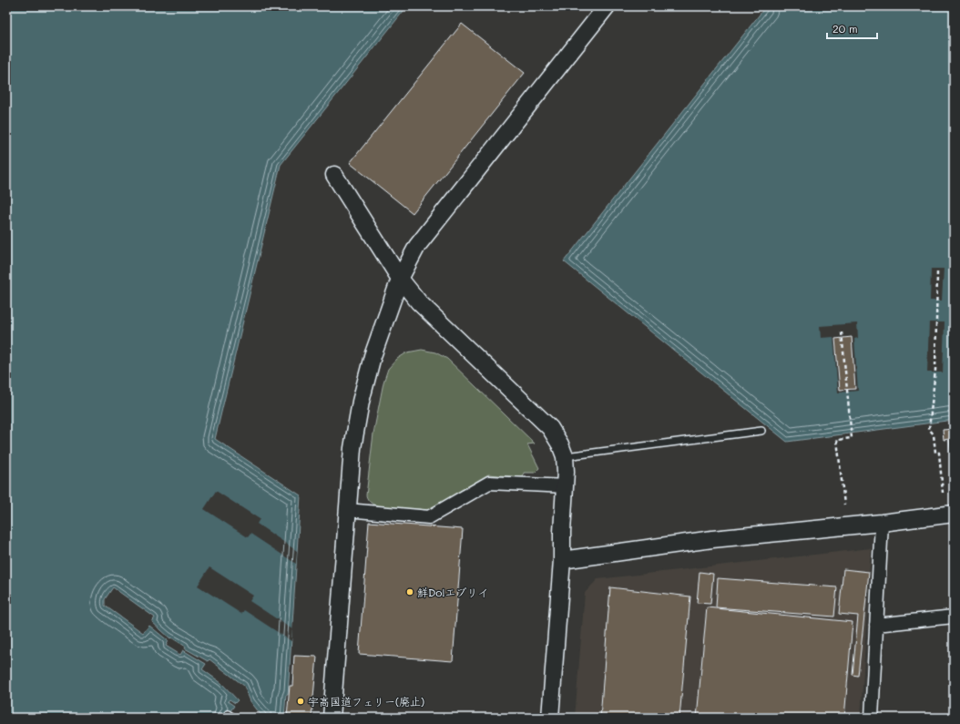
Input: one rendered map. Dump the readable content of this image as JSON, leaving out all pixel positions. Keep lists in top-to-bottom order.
{
  "places": ["鮮Do!エブリイ", "宇高国道フェリー(廃止)"],
  "scale_bar": "20 m"
}
